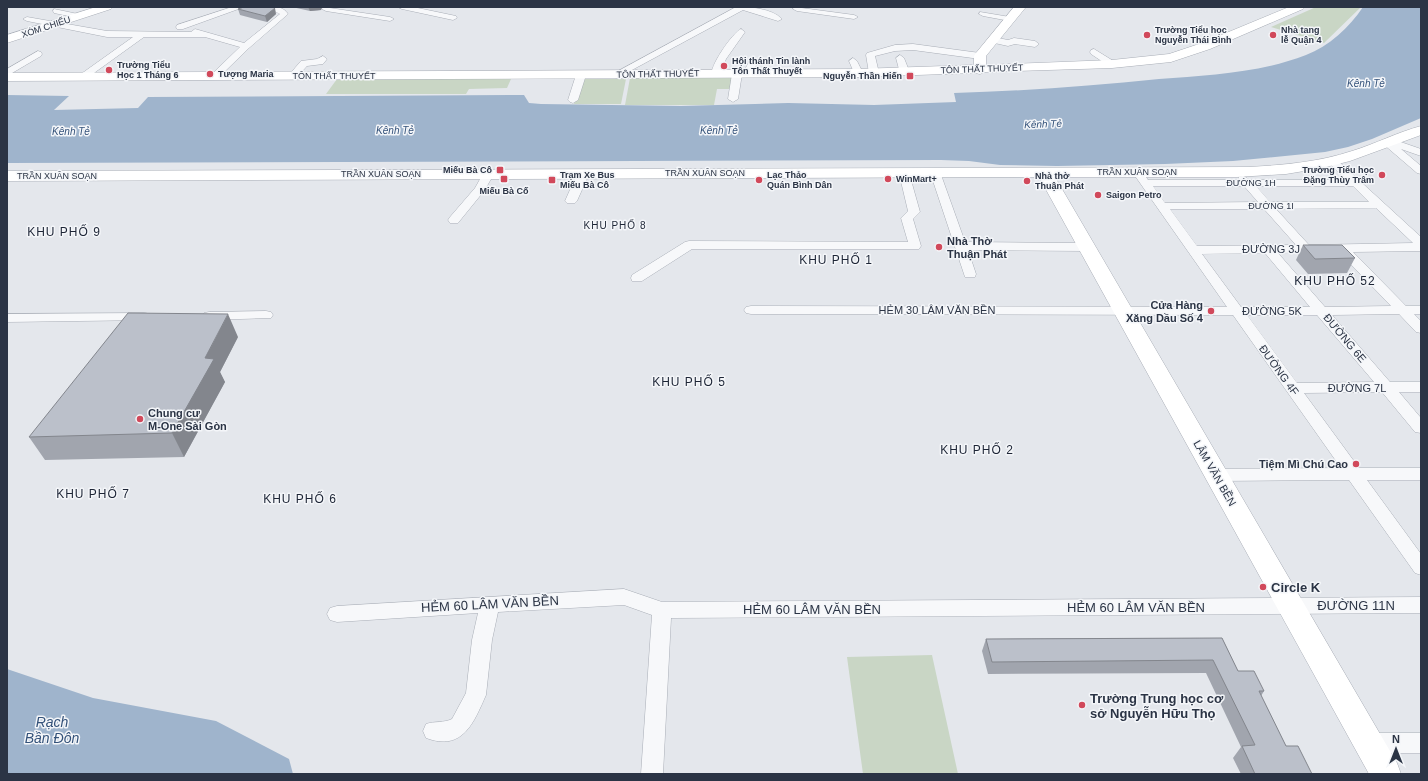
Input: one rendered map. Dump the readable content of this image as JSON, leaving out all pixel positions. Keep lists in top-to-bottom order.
{
  "streets": {
    "main road": [
      "XÓM CHIẾU",
      "TÔN THẤT THUYẾT",
      "TRẦN XUÂN SOẠN",
      "LÂM VĂN BỀN"
    ],
    "street": [
      "ĐƯỜNG 1H",
      "ĐƯỜNG 1I",
      "ĐƯỜNG 3J",
      "HẺM 30 LÂM VĂN BỀN",
      "ĐƯỜNG 5K",
      "ĐƯỜNG 6E",
      "ĐƯỜNG 4F",
      "ĐƯỜNG 7L",
      "HẺM 60 LÂM VĂN BỀN",
      "ĐƯỜNG 11N"
    ]
  },
  "crossings": [
    ["TRẦN XUÂN SOẠN", "ĐƯỜNG 1H"],
    ["TRẦN XUÂN SOẠN", "ĐƯỜNG 4F"],
    ["TRẦN XUÂN SOẠN", "LÂM VĂN BỀN"],
    ["ĐƯỜNG 1I", "ĐƯỜNG 4F"],
    ["ĐƯỜNG 3J", "ĐƯỜNG 6E"],
    ["ĐƯỜNG 3J", "ĐƯỜNG 4F"],
    ["HẺM 30 LÂM VĂN BỀN", "ĐƯỜNG 5K"],
    ["HẺM 30 LÂM VĂN BỀN", "LÂM VĂN BỀN"],
    ["ĐƯỜNG 5K", "ĐƯỜNG 6E"],
    ["ĐƯỜNG 5K", "ĐƯỜNG 4F"],
    ["ĐƯỜNG 5K", "LÂM VĂN BỀN"],
    ["ĐƯỜNG 6E", "ĐƯỜNG 7L"],
    ["ĐƯỜNG 4F", "ĐƯỜNG 7L"],
    ["LÂM VĂN BỀN", "HẺM 60 LÂM VĂN BỀN"],
    ["LÂM VĂN BỀN", "ĐƯỜNG 11N"],
    ["HẺM 60 LÂM VĂN BỀN", "ĐƯỜNG 11N"]
  ],
  "districts": [
    "KHU PHỐ 8",
    "KHU PHỐ 9",
    "KHU PHỐ 1",
    "KHU PHỐ 52",
    "KHU PHỐ 5",
    "KHU PHỐ 2",
    "KHU PHỐ 7",
    "KHU PHỐ 6"
  ],
  "water": ["Kênh Tẻ", "Rạch Bần Đôn"],
  "places": {
    "other": [
      "Trường Tiểu học Nguyễn Thái Bình",
      "Nhà tang lễ Quận 4",
      "Hội thánh Tin lành Tôn Thất Thuyết",
      "Trường Tiểu Học 1 Tháng 6",
      "Tượng Maria",
      "Trường Tiểu học Đặng Thùy Trâm",
      "WinMart+",
      "Lạc Thảo Quán Bình Dân",
      "Nhà thờ Thuận Phát",
      "Saigon Petro",
      "Nhà Thờ Thuận Phát",
      "Cửa Hàng Xăng Dầu Số 4",
      "Chung cư M-One Sài Gòn",
      "Tiệm Mì Chú Cao",
      "Circle K",
      "Trường Trung học cơ sở Nguyễn Hữu Thọ"
    ],
    "transit": [
      "Nguyễn Thần Hiến",
      "Miếu Bà Cô",
      "Miếu Bà Cố",
      "Trạm Xe Bus Miếu Bà Cô"
    ]
  },
  "north": "top"
}
